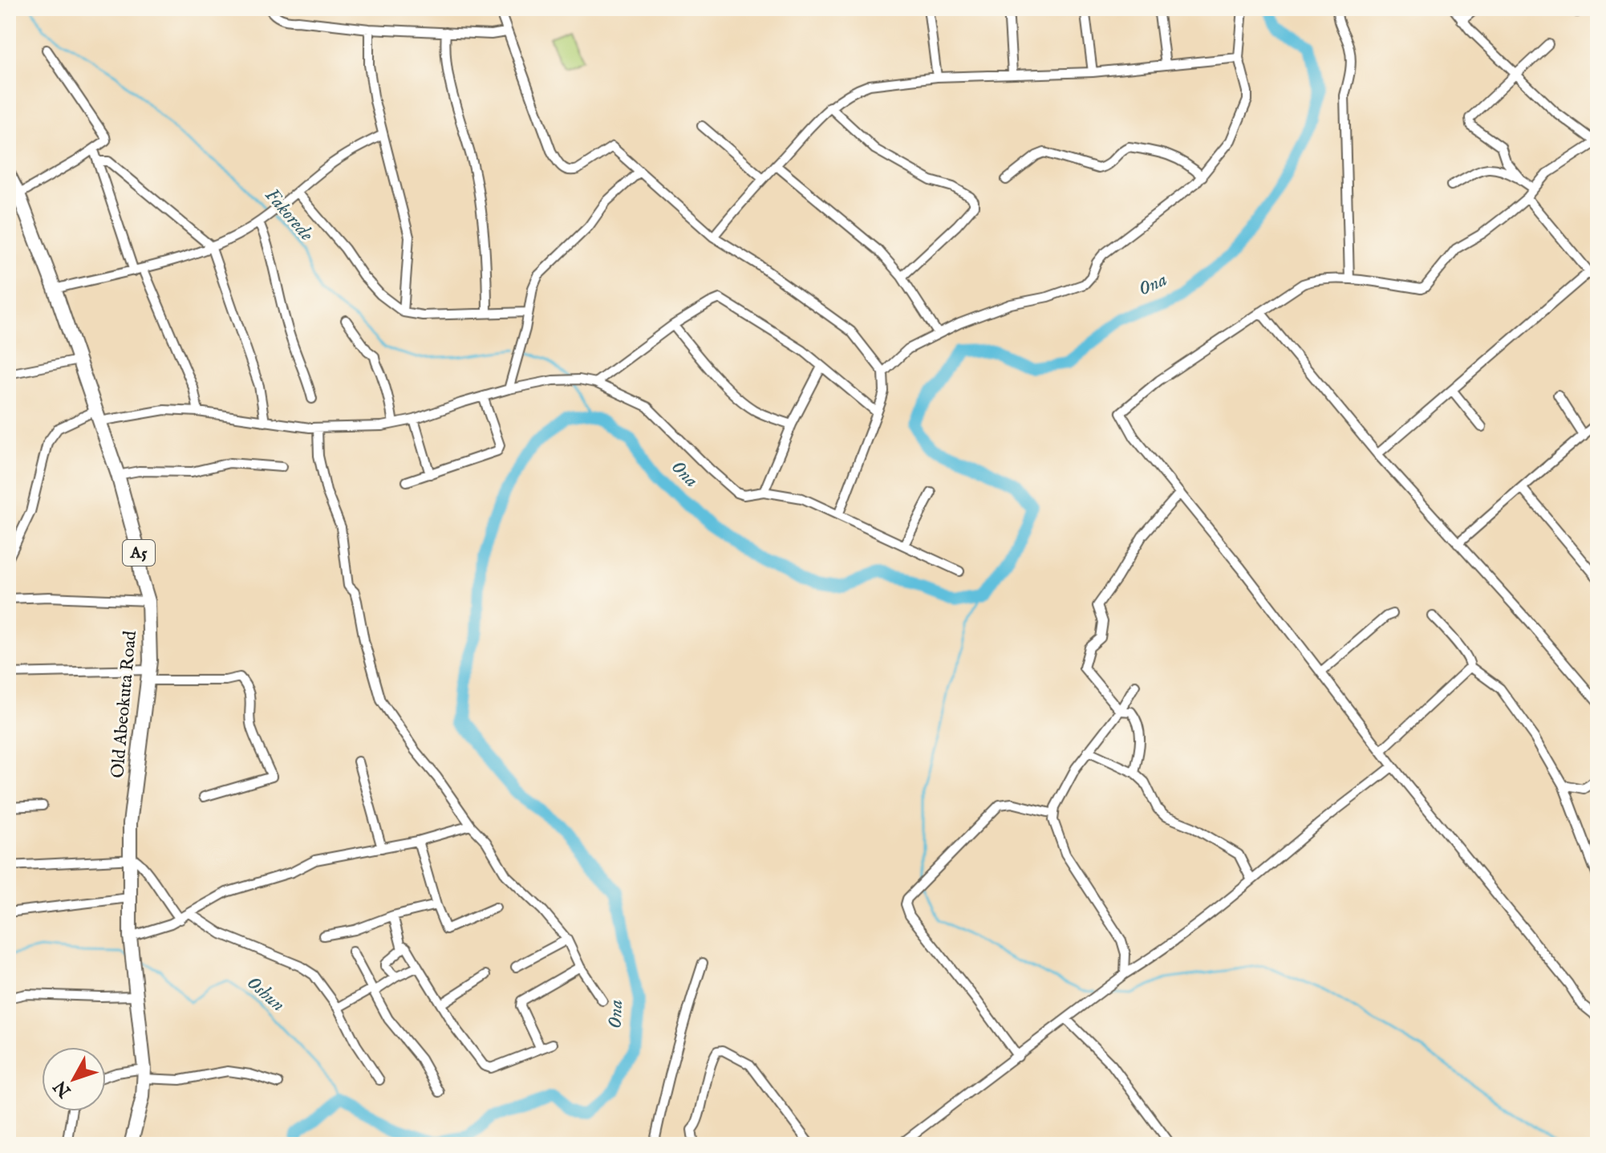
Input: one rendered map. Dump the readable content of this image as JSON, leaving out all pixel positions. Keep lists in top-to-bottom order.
{
  "streets": {
    "highway": ["A5", "Old Abeokuta Road"]
  },
  "water": ["Fakorede", "Ona", "Oshun"],
  "north": "bottom left"
}
